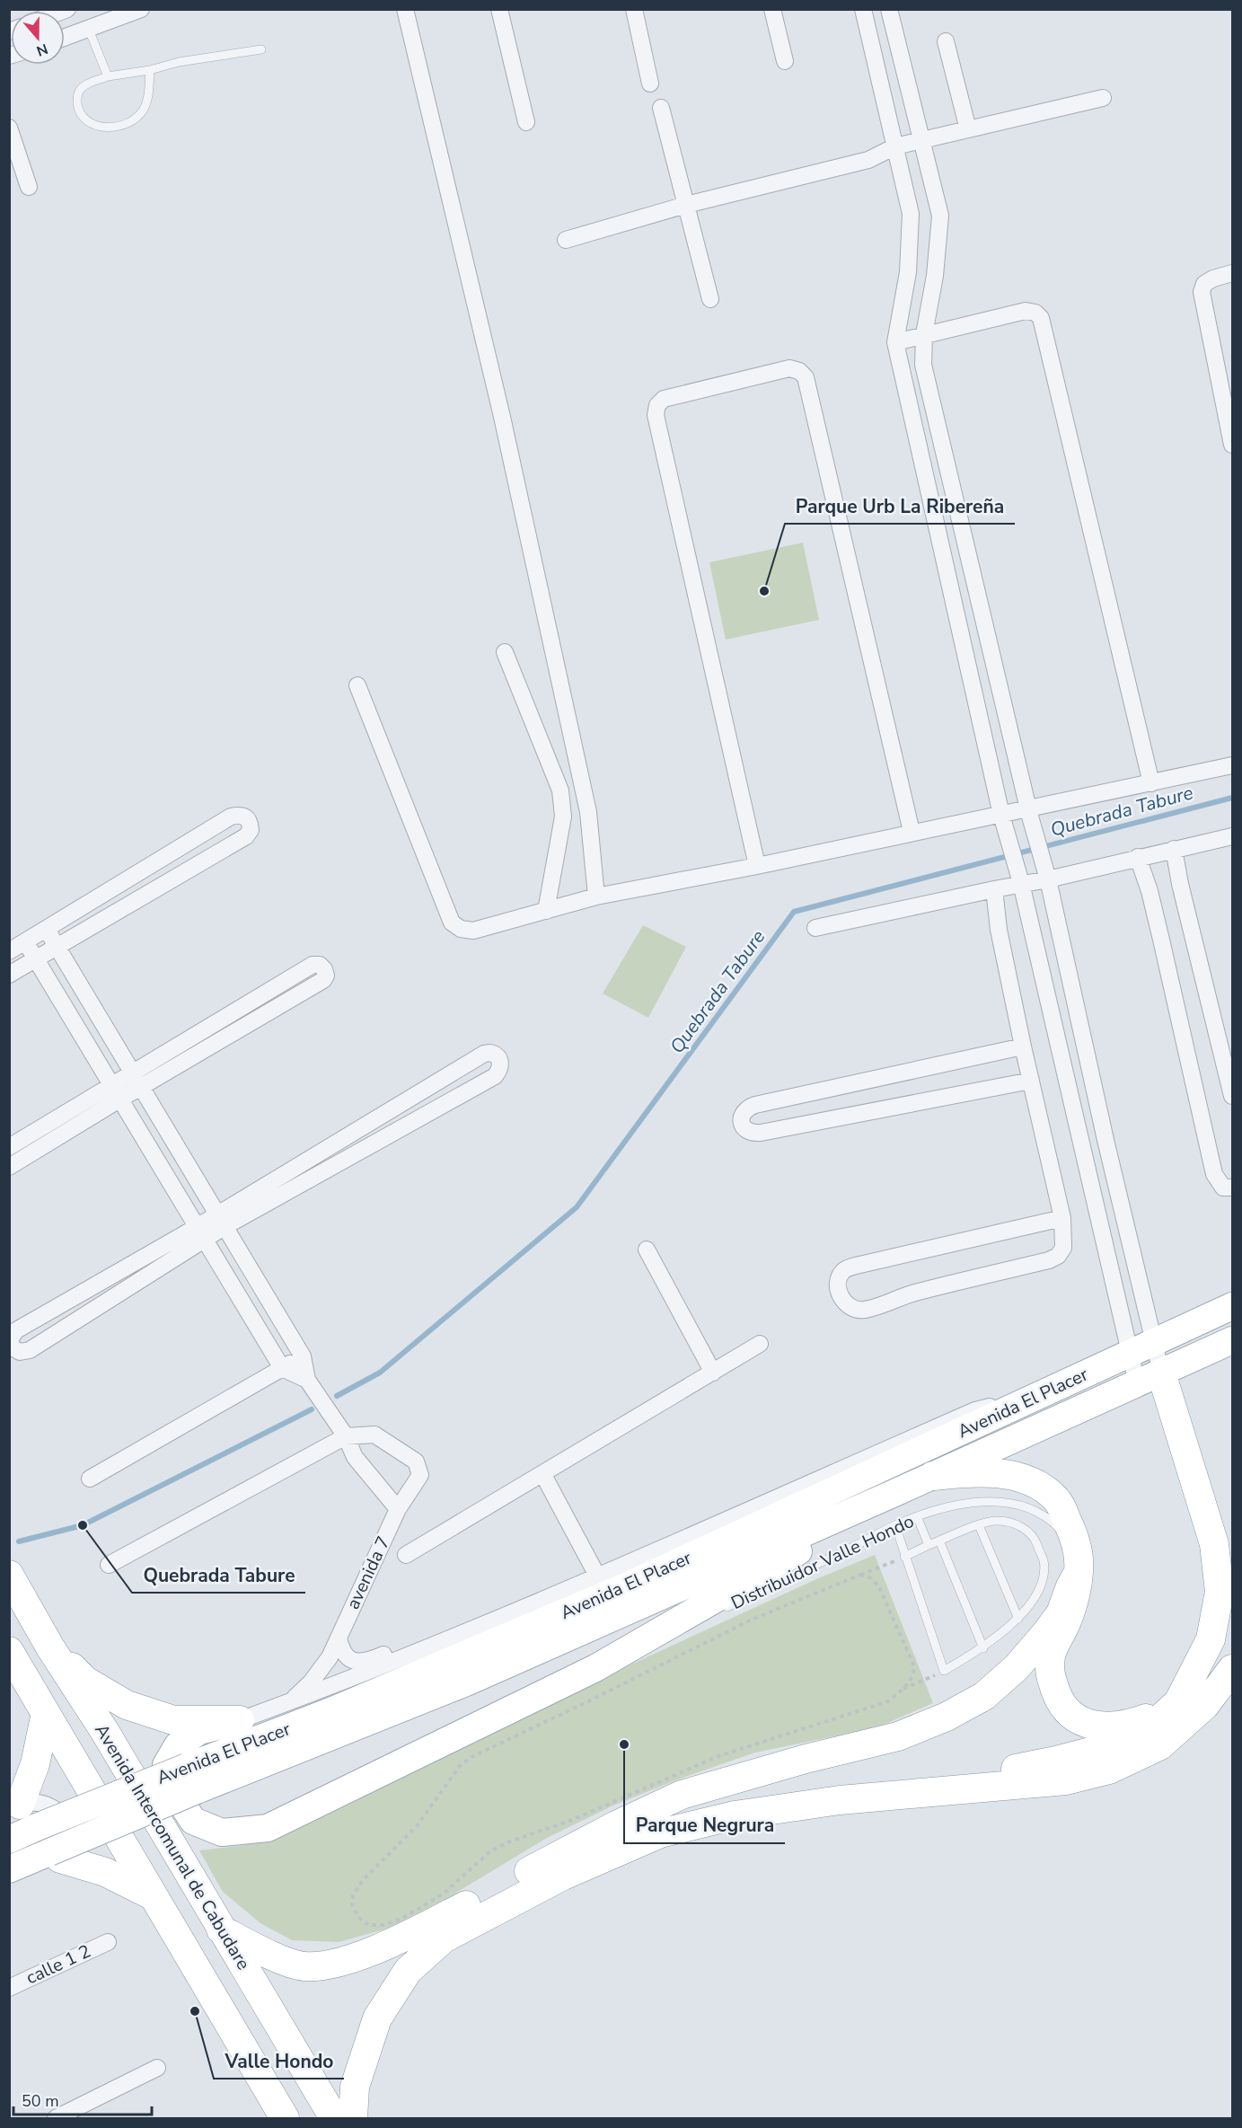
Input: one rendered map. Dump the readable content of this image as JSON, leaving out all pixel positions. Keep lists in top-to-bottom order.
{
  "streets": {
    "highway": ["Avenida Intercomunal de Cabudare"],
    "main road": ["Avenida El Placer"],
    "street": ["avenida 7", "calle 1 2"],
    "lane": ["Distribuidor Valle Hondo"]
  },
  "water": ["Quebrada Tabure"],
  "places": [
    "Parque Urb La Ribereña",
    "Quebrada Tabure",
    "Parque Negrura",
    "Valle Hondo"
  ],
  "scale_bar": "50 m",
  "north": "bottom"
}
